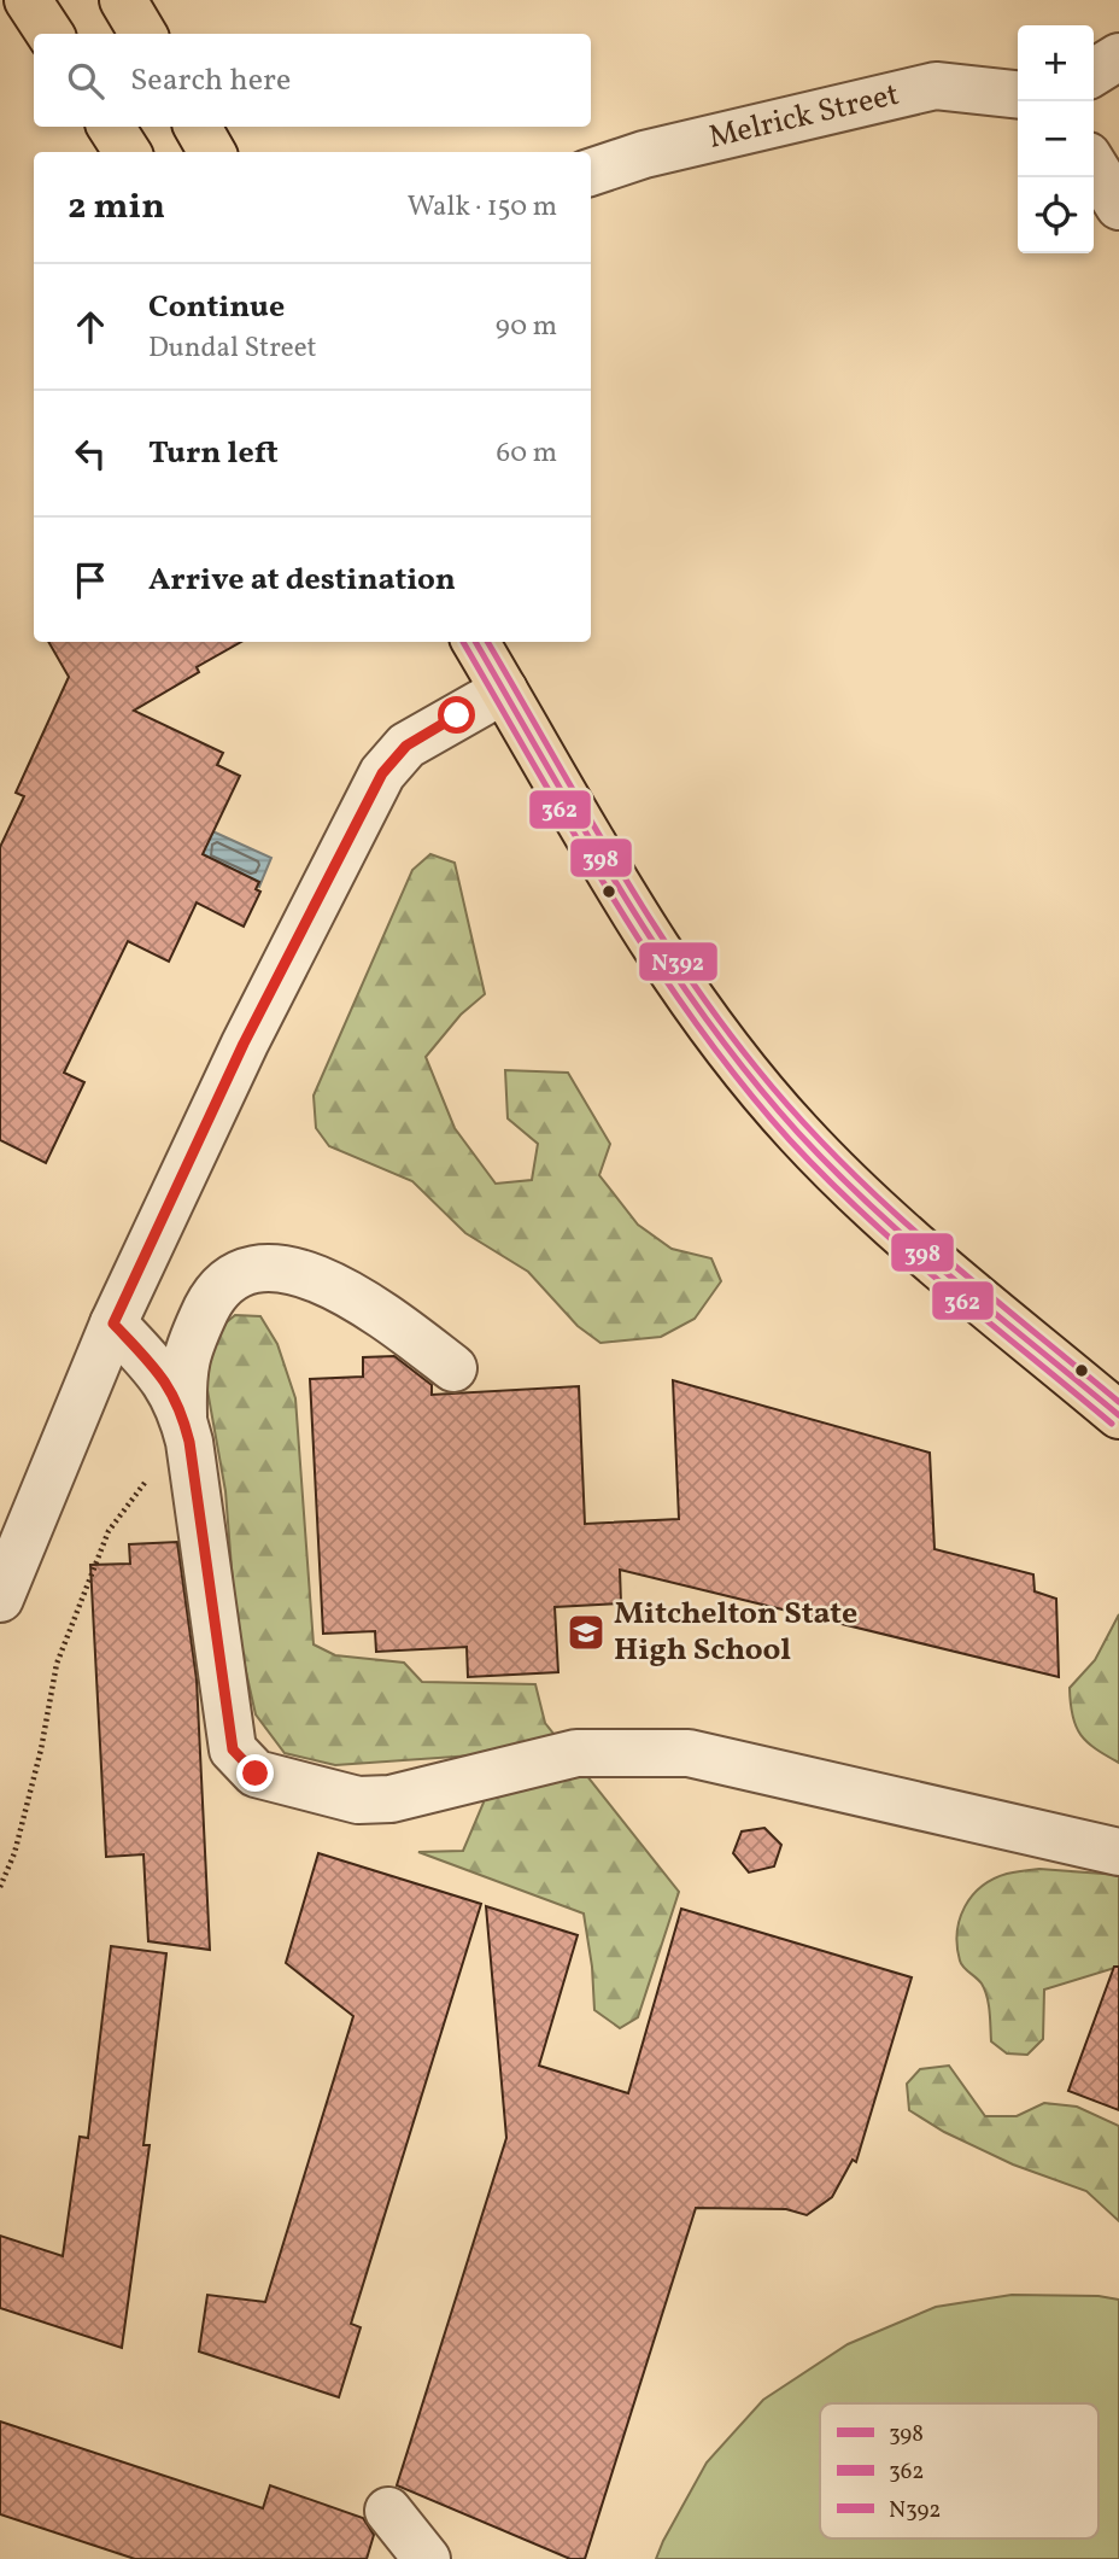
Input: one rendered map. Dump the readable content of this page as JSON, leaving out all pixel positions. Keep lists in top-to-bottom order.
{
  "streets": {
    "street": ["Melrick Street"]
  },
  "places": {
    "school or university": ["Mitchelton State High School"]
  },
  "lines": ["transit line 398", "transit line 362", "transit line N392"],
  "legend": ["398", "362", "N392"],
  "page": {
    "map_buttons": ["+", "−"],
    "search": "Search here",
    "heading": ["2 min", "Walk · 150 m"],
    "list": [
      ["Continue", "Dundal Street", "90 m"],
      ["Turn left", "60 m"],
      "Arrive at destination"
    ]
  }
}
